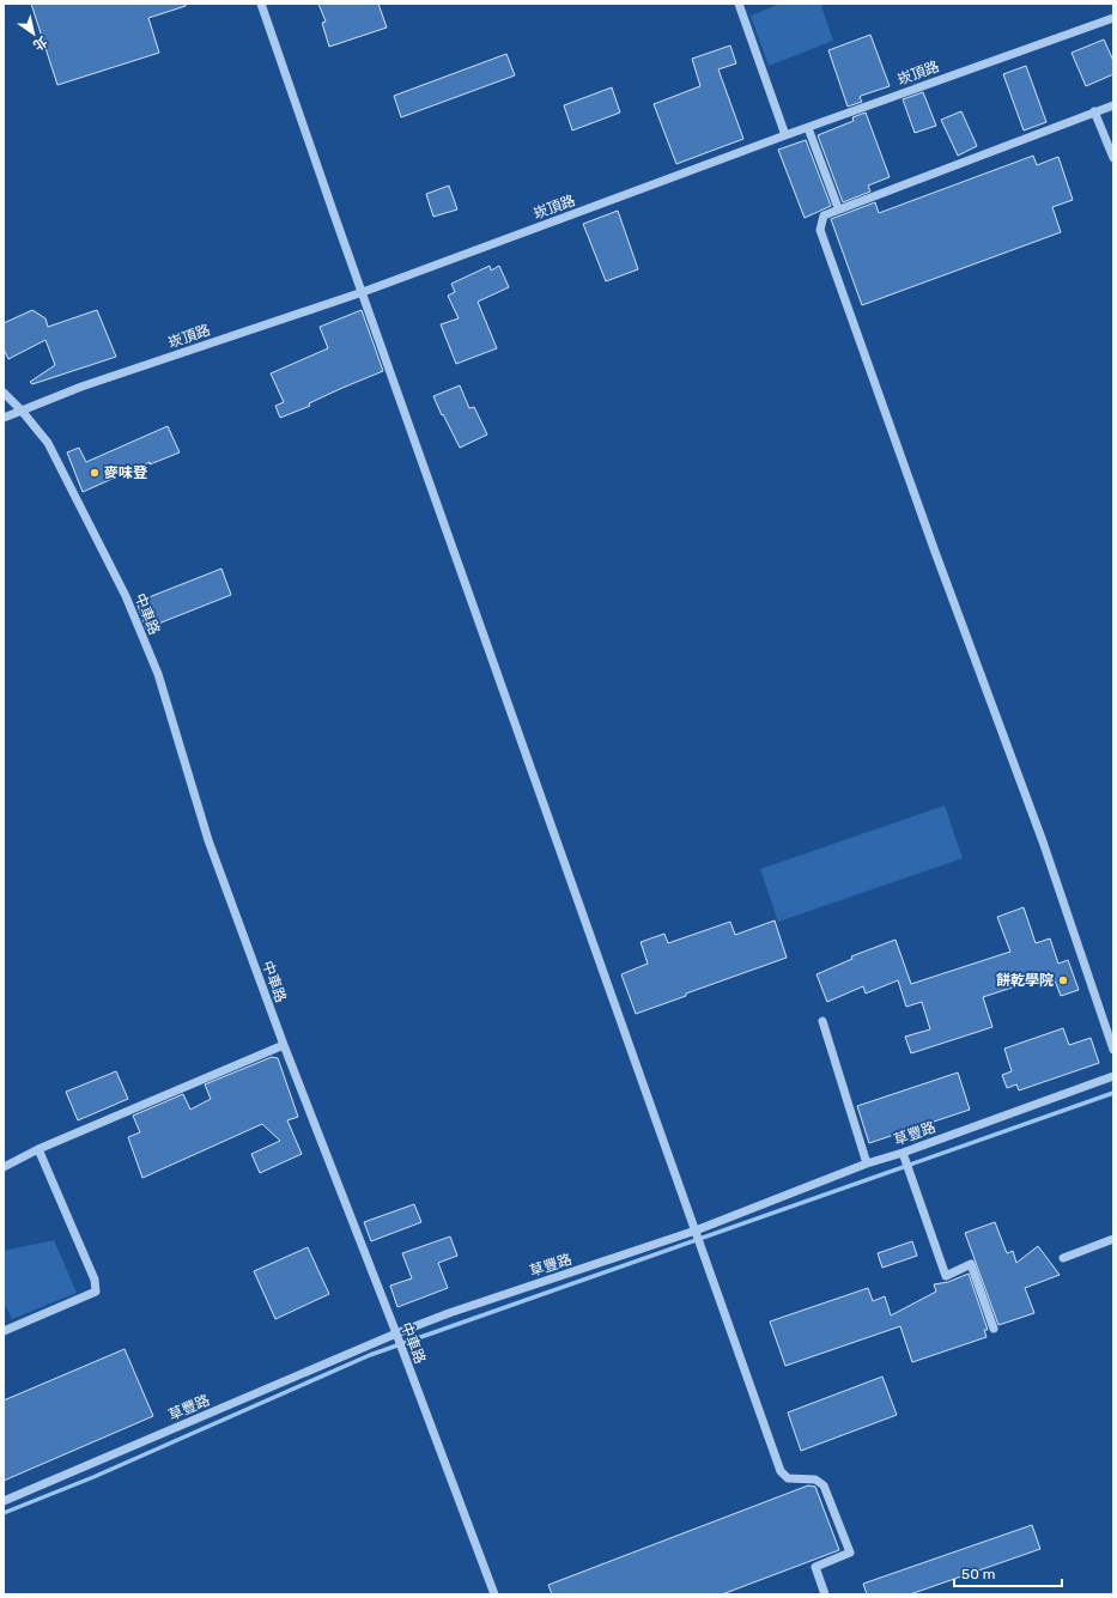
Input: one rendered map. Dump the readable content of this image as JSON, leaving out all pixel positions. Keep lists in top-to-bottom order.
{
  "streets": {
    "street": ["崁頂路", "中車路", "草豐路"]
  },
  "crossings": [
    ["崁頂路", "中車路"],
    ["中車路", "草豐路"]
  ],
  "places": ["麥味登", "餅乾學院"],
  "scale_bar": "50 m",
  "north": "bottom right"
}
